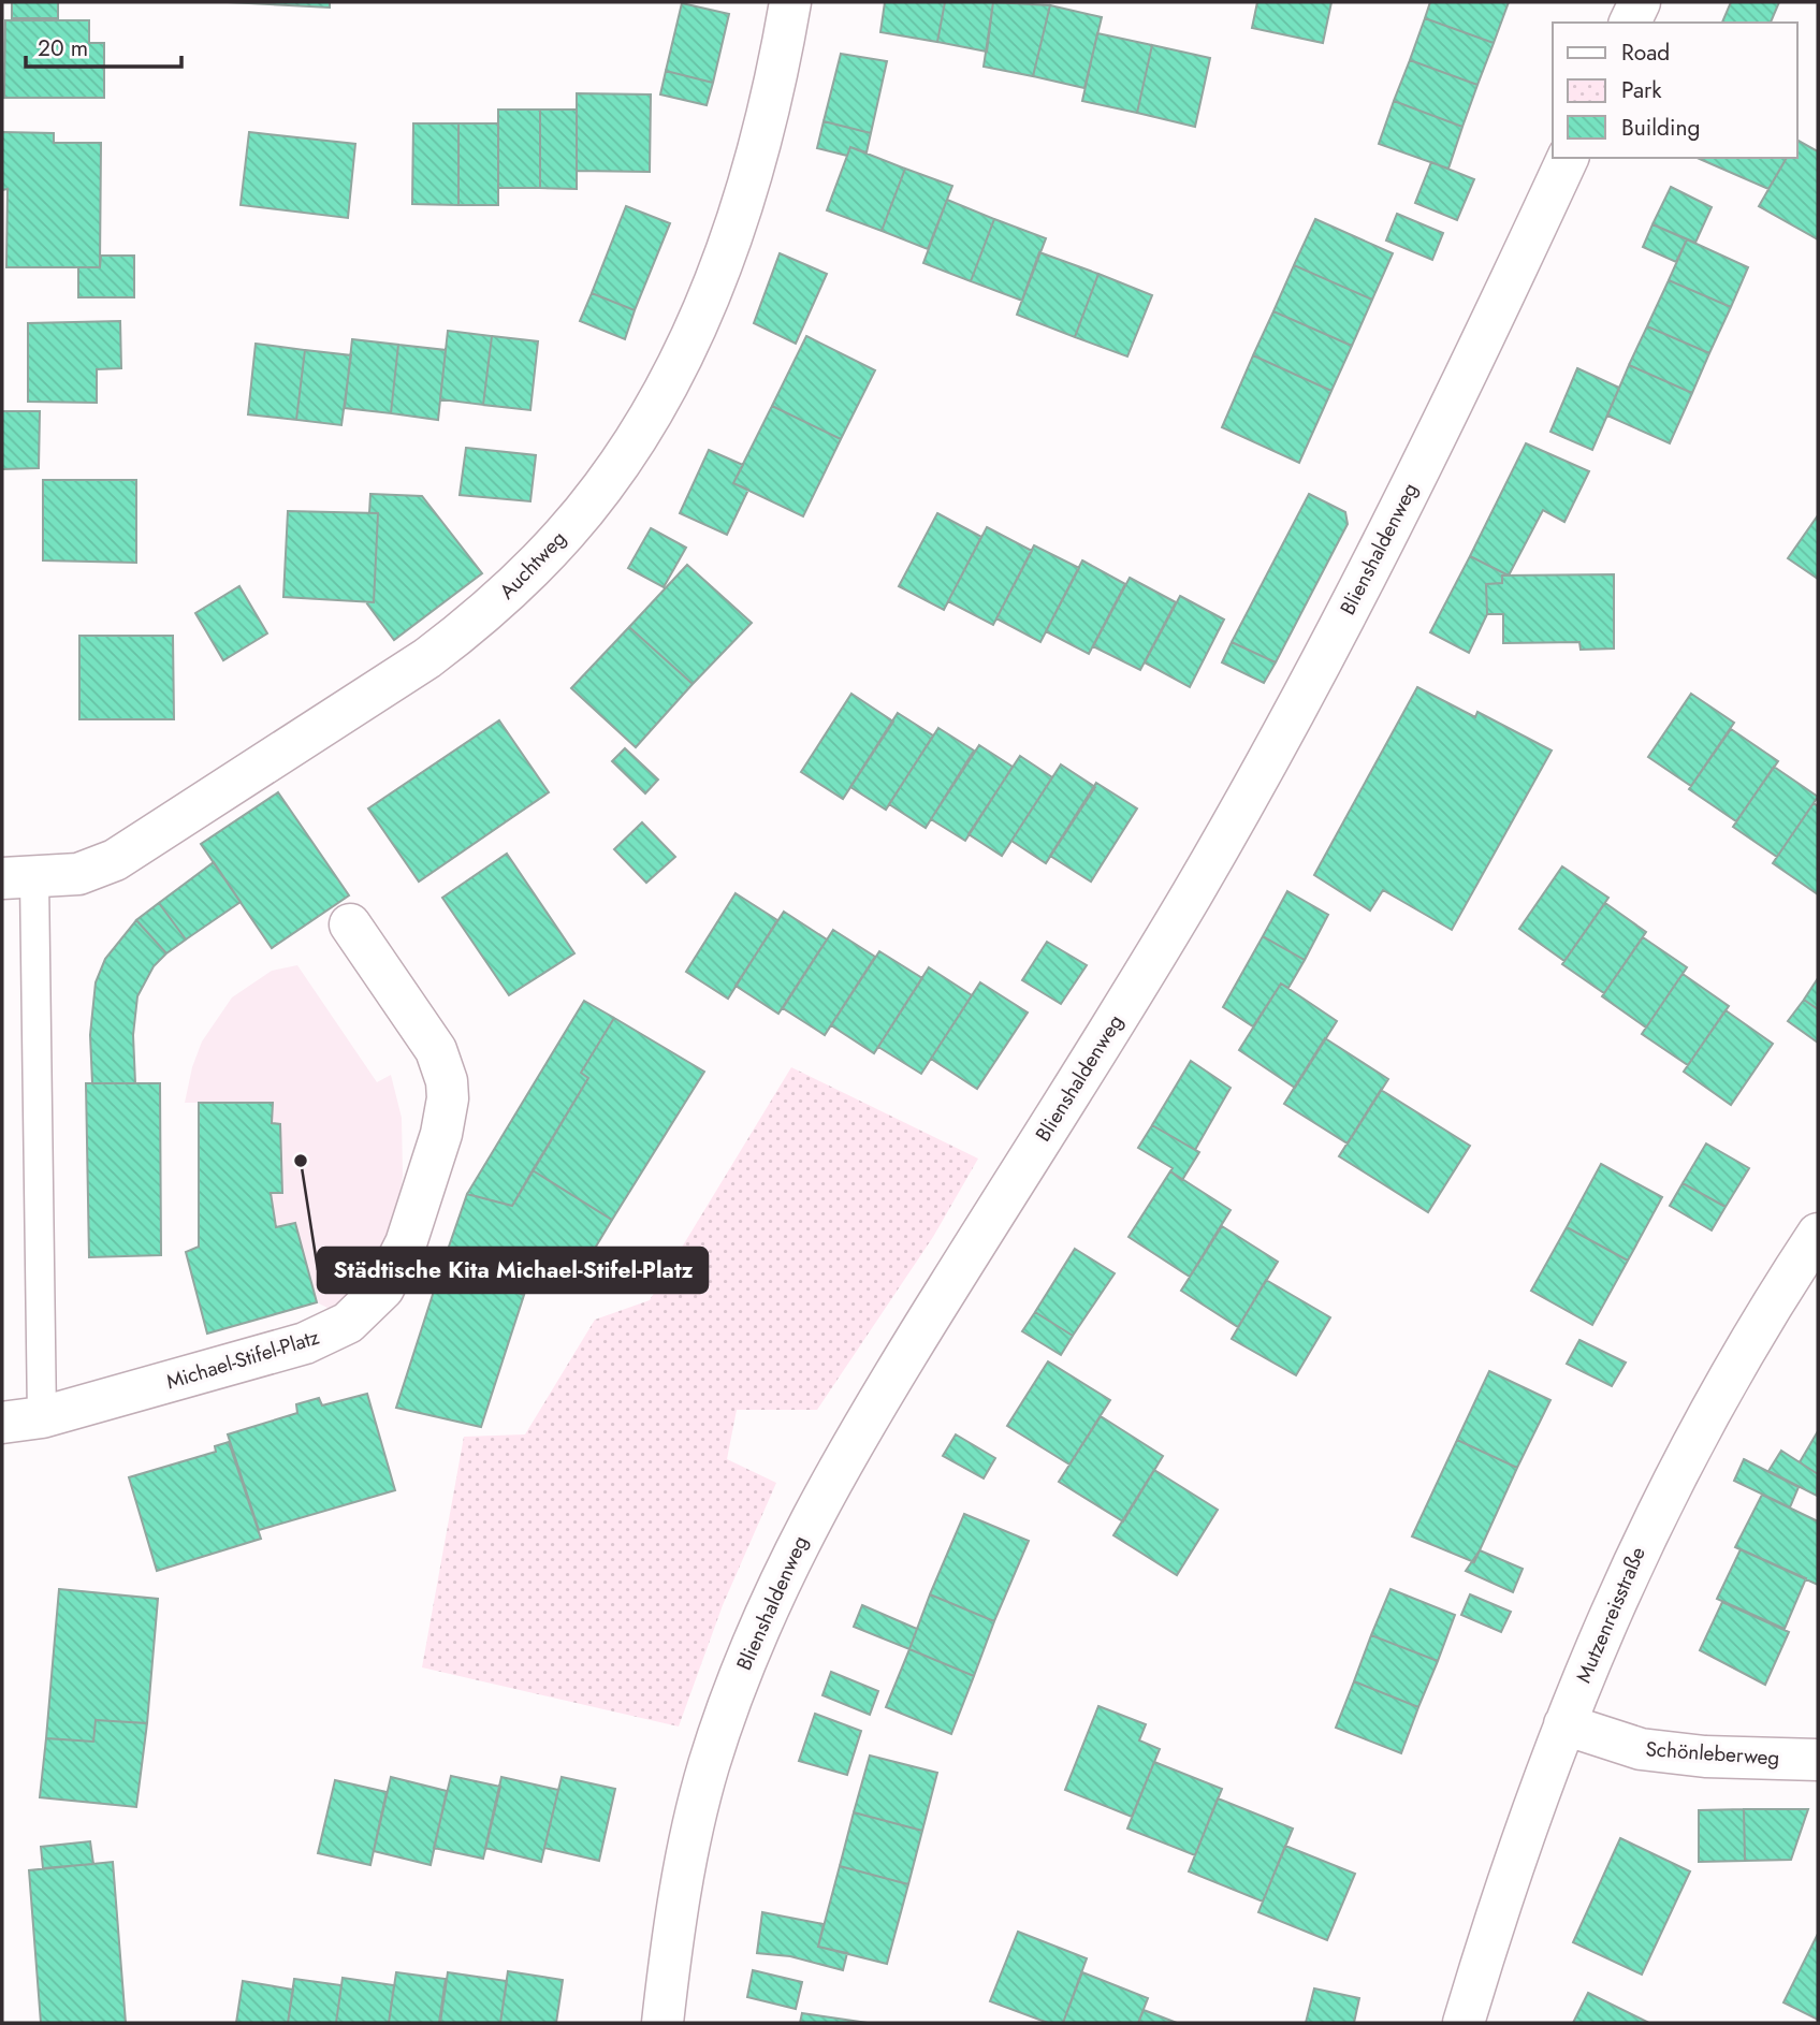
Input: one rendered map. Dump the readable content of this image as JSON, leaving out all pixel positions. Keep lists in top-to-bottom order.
{
  "streets": {
    "street": [
      "Blienshaldenweg",
      "Auchtweg",
      "Michael-Stifel-Platz",
      "Mutzenreisstraße",
      "Schönleberweg"
    ]
  },
  "crossings": [
    ["Mutzenreisstraße", "Schönleberweg"]
  ],
  "places": ["Städtische Kita Michael-Stifel-Platz"],
  "legend": ["Road", "Park", "Building"],
  "scale_bar": "20 m"
}
